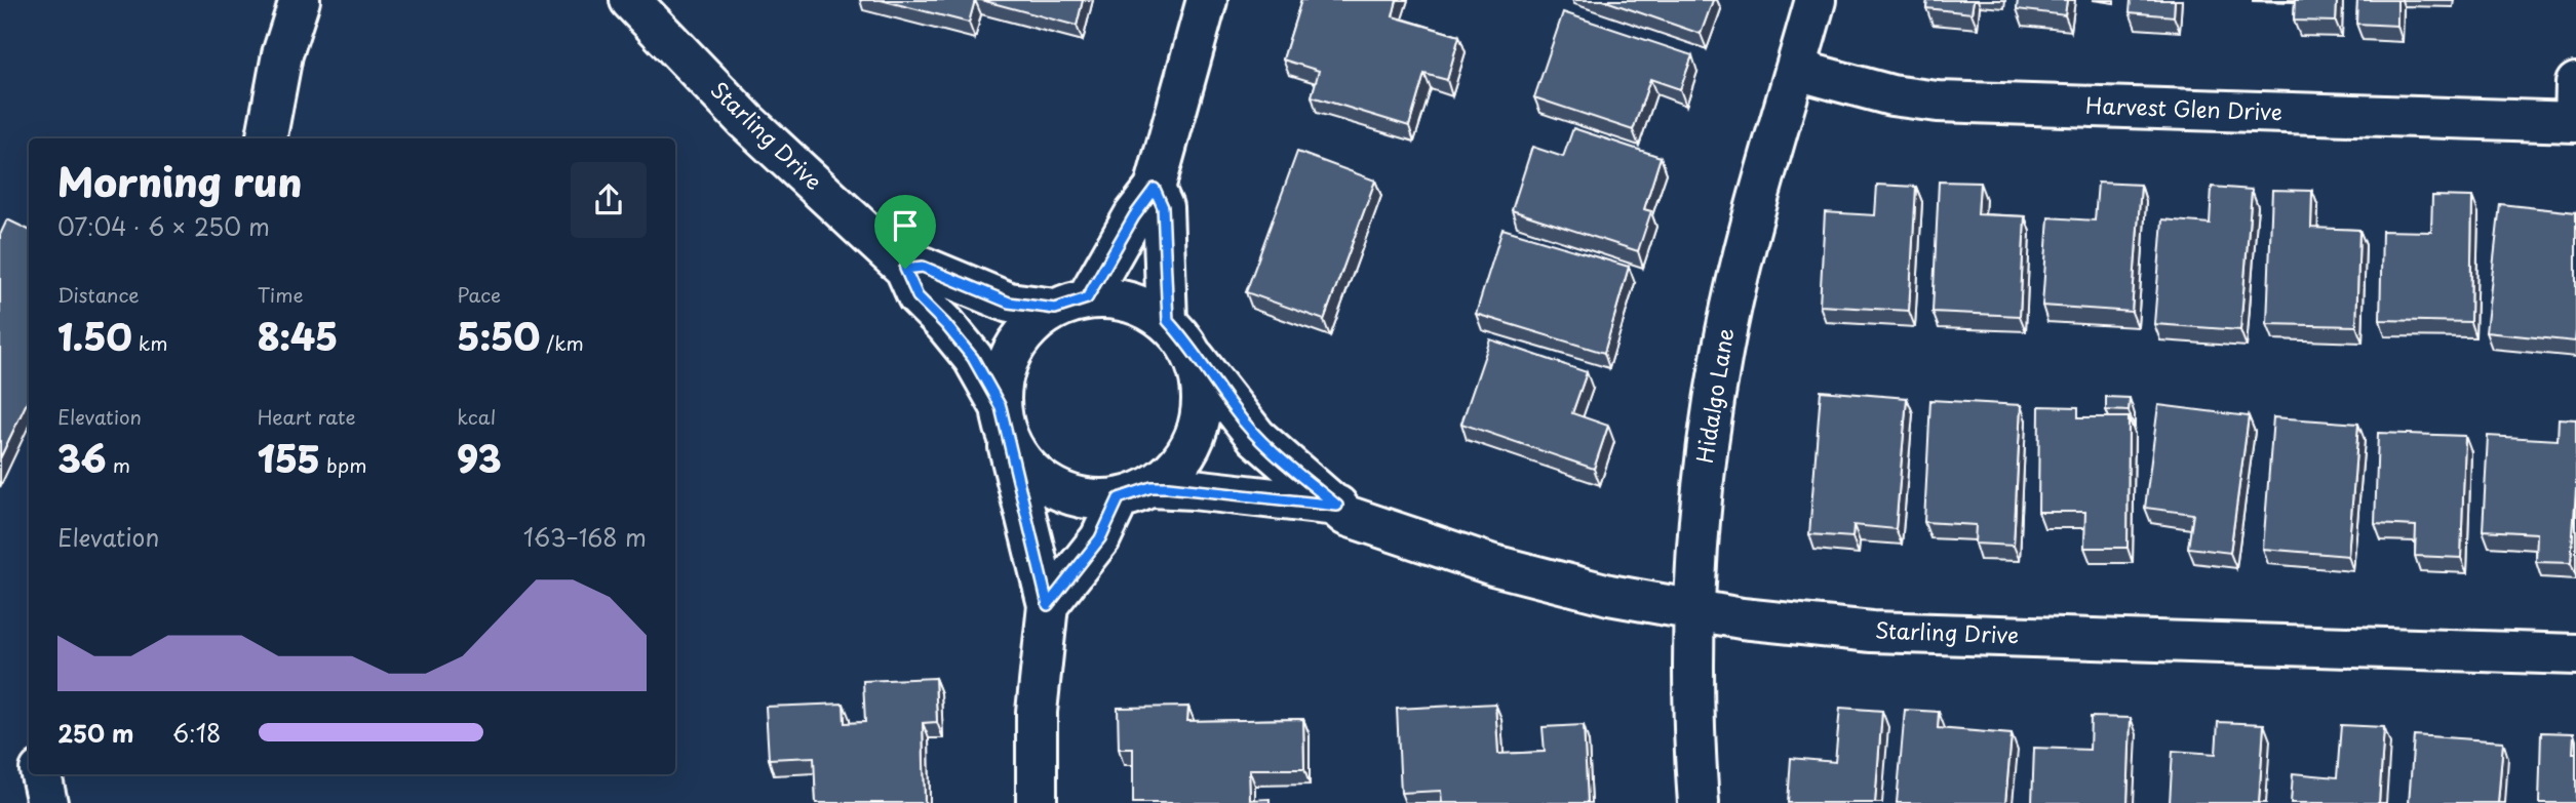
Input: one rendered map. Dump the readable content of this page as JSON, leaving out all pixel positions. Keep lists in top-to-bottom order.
{
  "streets": {
    "street": ["Harvest Glen Drive", "Starling Drive", "Hidalgo Lane"]
  },
  "crossings": [
    ["Harvest Glen Drive", "Hidalgo Lane"],
    ["Starling Drive", "Hidalgo Lane"]
  ],
  "page": {
    "heading": ["Morning run", "07:04 · 6 × 250 m"],
    "stats": [
      ["Distance", "1.50 km"],
      ["Time", "8:45"],
      ["Pace", "5:50 /km"],
      ["Elevation", "36 m"],
      ["Heart rate", "155 bpm"],
      ["kcal", "93"]
    ],
    "chart": ["Elevation", "163–168 m"],
    "list": [
      {
        "name": "250 m",
        "note": "6:18"
      }
    ]
  }
}
